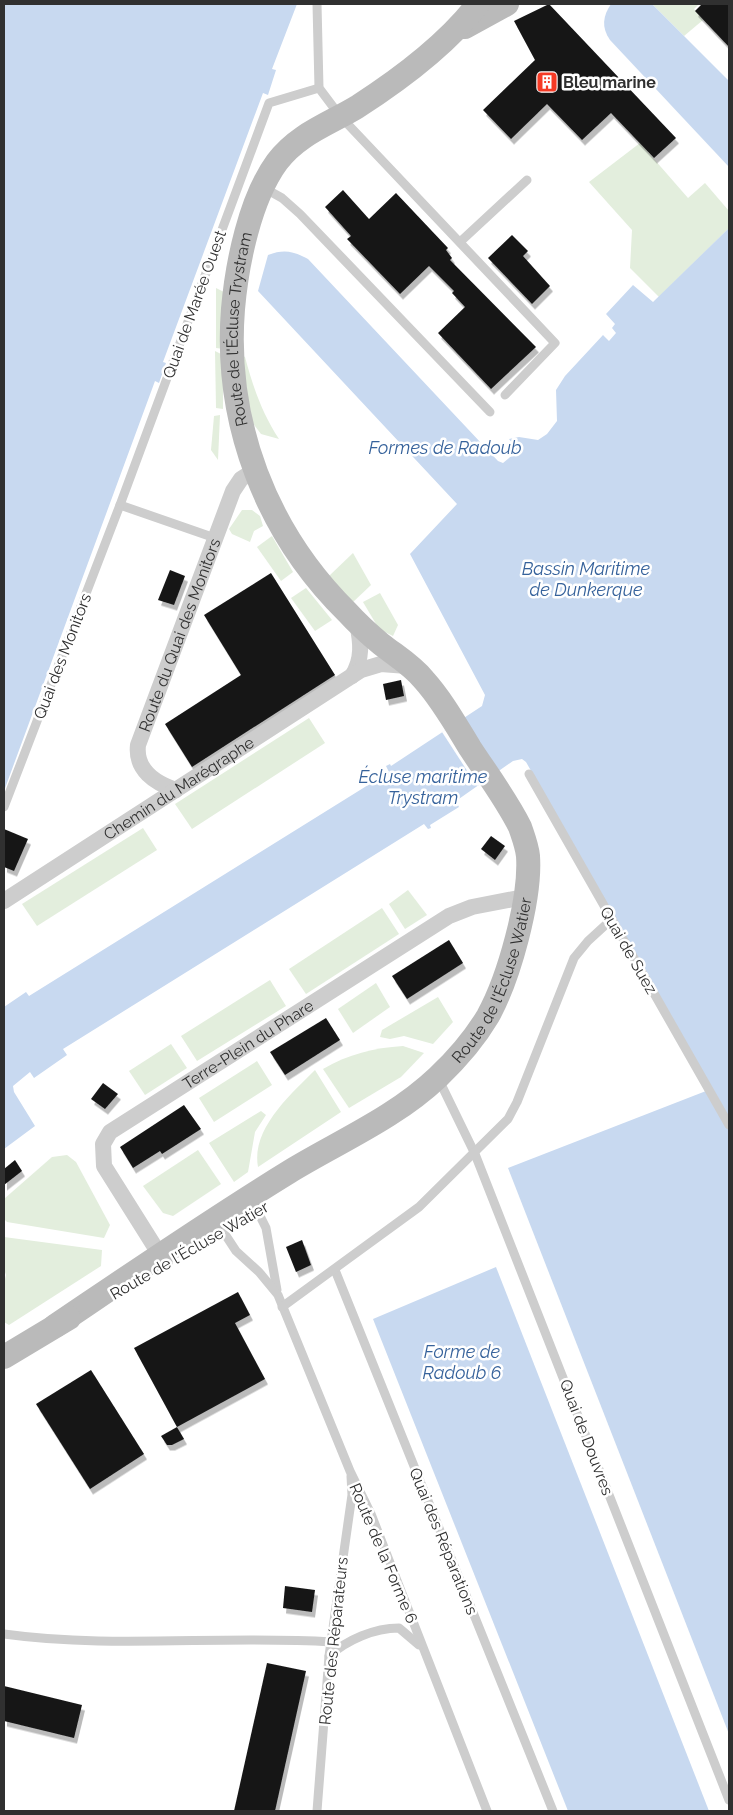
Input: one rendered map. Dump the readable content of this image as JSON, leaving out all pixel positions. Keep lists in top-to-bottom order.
{
  "streets": {
    "street": [
      "Route de l'Écluse Trystram",
      "Route du Quai des Monitors",
      "Chemin du Marégraphe",
      "Route de l'Écluse Watier",
      "Terre-Plein du Phare"
    ],
    "lane": [
      "Quai de Marée Ouest",
      "Quai des Monitors",
      "Quai de Suez",
      "Quai de Douvres",
      "Quai des Réparations",
      "Route de la Forme 6",
      "Route des Réparateurs"
    ]
  },
  "crossings": [
    ["Quai de Marée Ouest", "Quai des Monitors"],
    ["Route de l'Écluse Trystram", "Route du Quai des Monitors"],
    ["Route de l'Écluse Trystram", "Chemin du Marégraphe"],
    ["Route de l'Écluse Trystram", "Route de l'Écluse Watier"],
    ["Route du Quai des Monitors", "Chemin du Marégraphe"],
    ["Route de l'Écluse Watier", "Terre-Plein du Phare"],
    ["Route de l'Écluse Watier", "Quai de Douvres"],
    ["Route de l'Écluse Watier", "Route de la Forme 6"],
    ["Route de la Forme 6", "Route des Réparateurs"]
  ],
  "water": [
    "Formes de Radoub",
    "Bassin Maritime de Dunkerque",
    "Écluse maritime Trystram",
    "Forme de Radoub 6"
  ],
  "places": {
    "building": ["Bleu marine"]
  }
}
